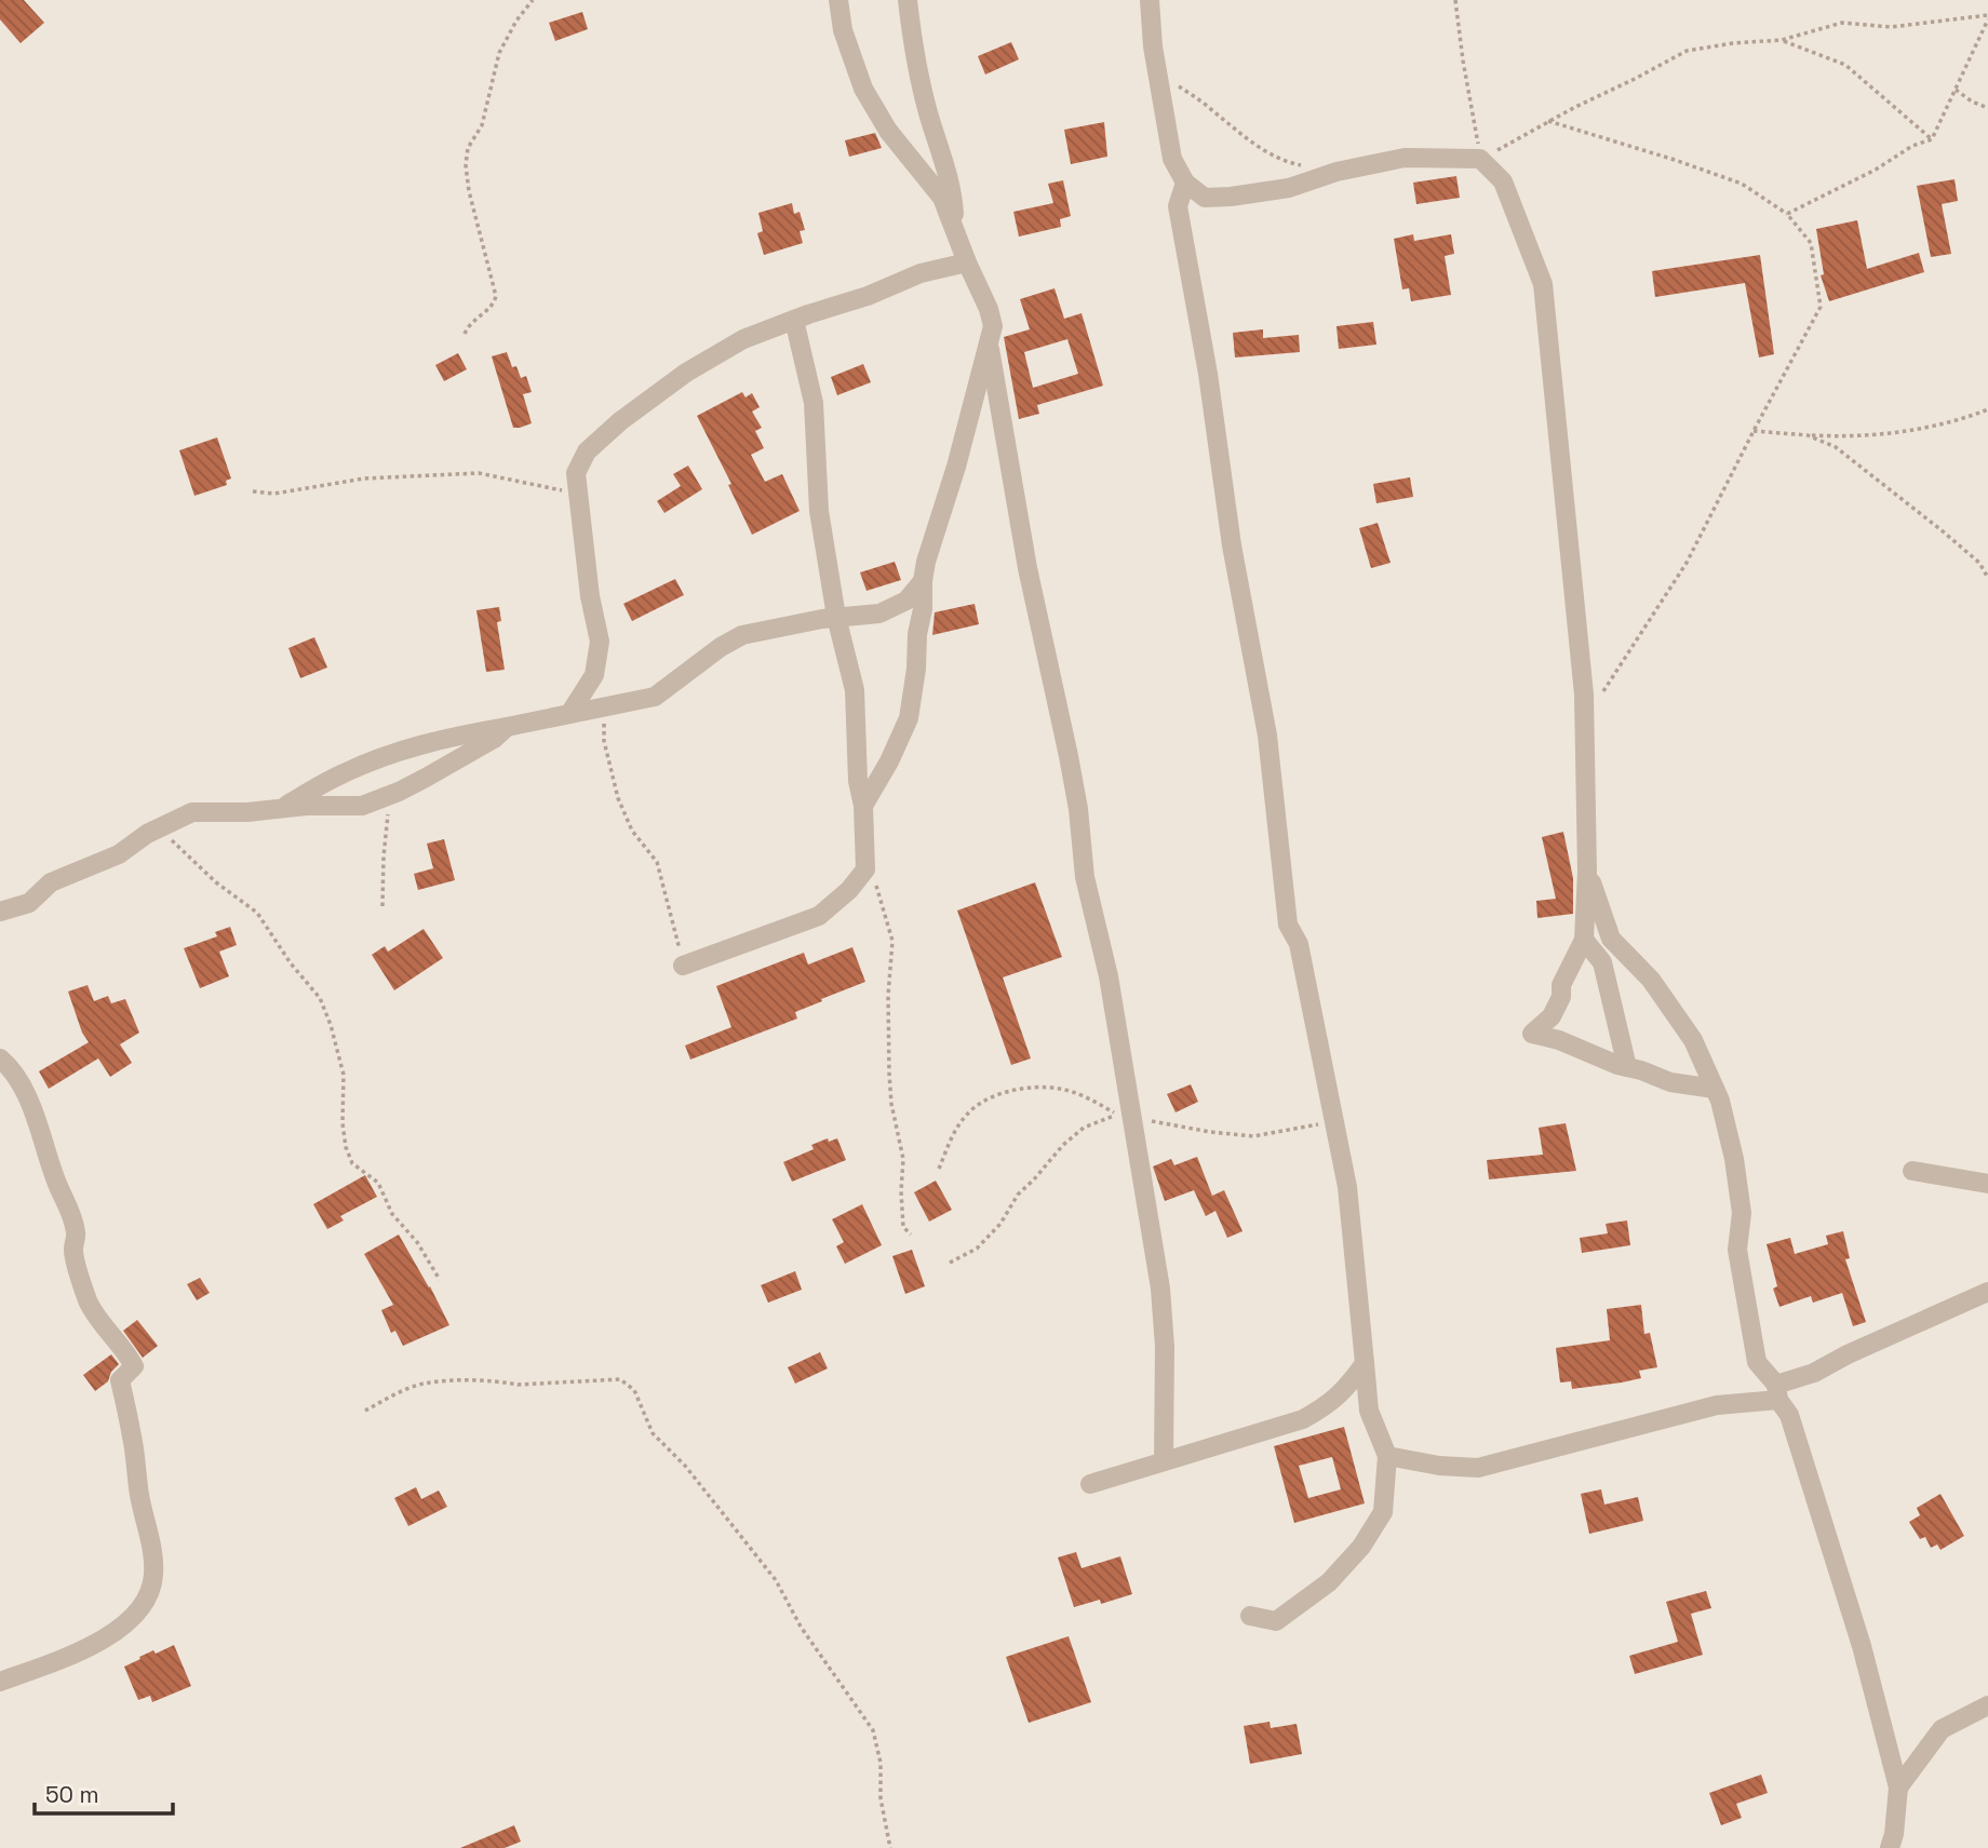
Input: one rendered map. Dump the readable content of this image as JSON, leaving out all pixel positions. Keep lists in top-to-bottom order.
{
  "scale_bar": "50 m"
}
